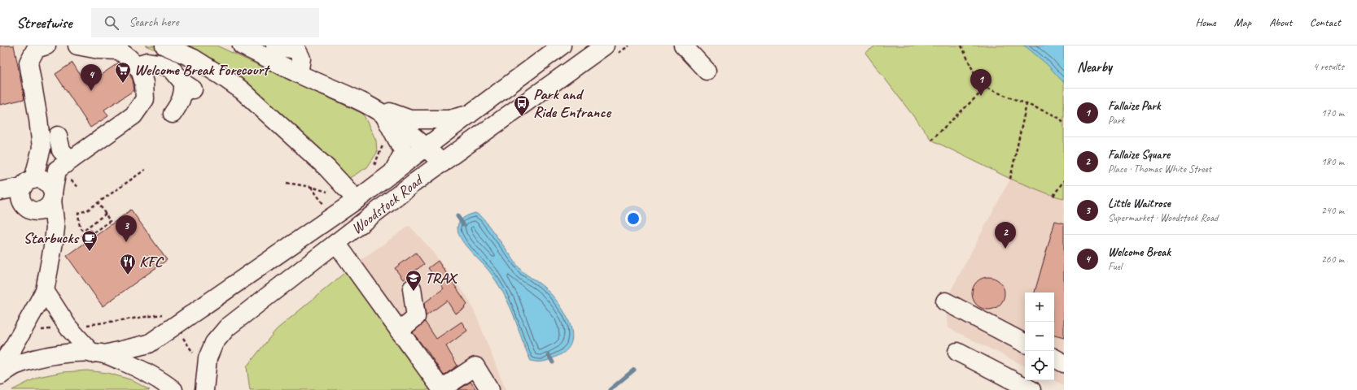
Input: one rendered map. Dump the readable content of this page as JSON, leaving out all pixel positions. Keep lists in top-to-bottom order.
{
  "streets": {
    "main road": ["Woodstock Road"]
  },
  "places": {
    "supermarket": ["Welcome Break Forecourt"],
    "bus stop": ["Park and Ride Entrance"],
    "cafe": ["Starbucks"],
    "restaurant": ["KFC"],
    "school or university": ["TRAX"]
  },
  "page": {
    "header": "Streetwise",
    "search": "Search here",
    "nav": [
      "Home",
      "Map",
      "About",
      "Contact"
    ],
    "heading": ["Nearby", "4 results"],
    "pins": [
      "4",
      "1",
      "3",
      "2"
    ],
    "list": [
      {
        "mark": "1",
        "name": "Fallaize Park",
        "note": "Park",
        "value": "170 m"
      },
      {
        "mark": "2",
        "name": "Fallaize Square",
        "note": "Place · Thomas White Street",
        "value": "180 m"
      },
      {
        "mark": "3",
        "name": "Little Waitrose",
        "note": "Supermarket · Woodstock Road",
        "value": "240 m"
      },
      {
        "mark": "4",
        "name": "Welcome Break",
        "note": "Fuel",
        "value": "260 m"
      }
    ],
    "map_buttons": ["+", "−"]
  }
}
